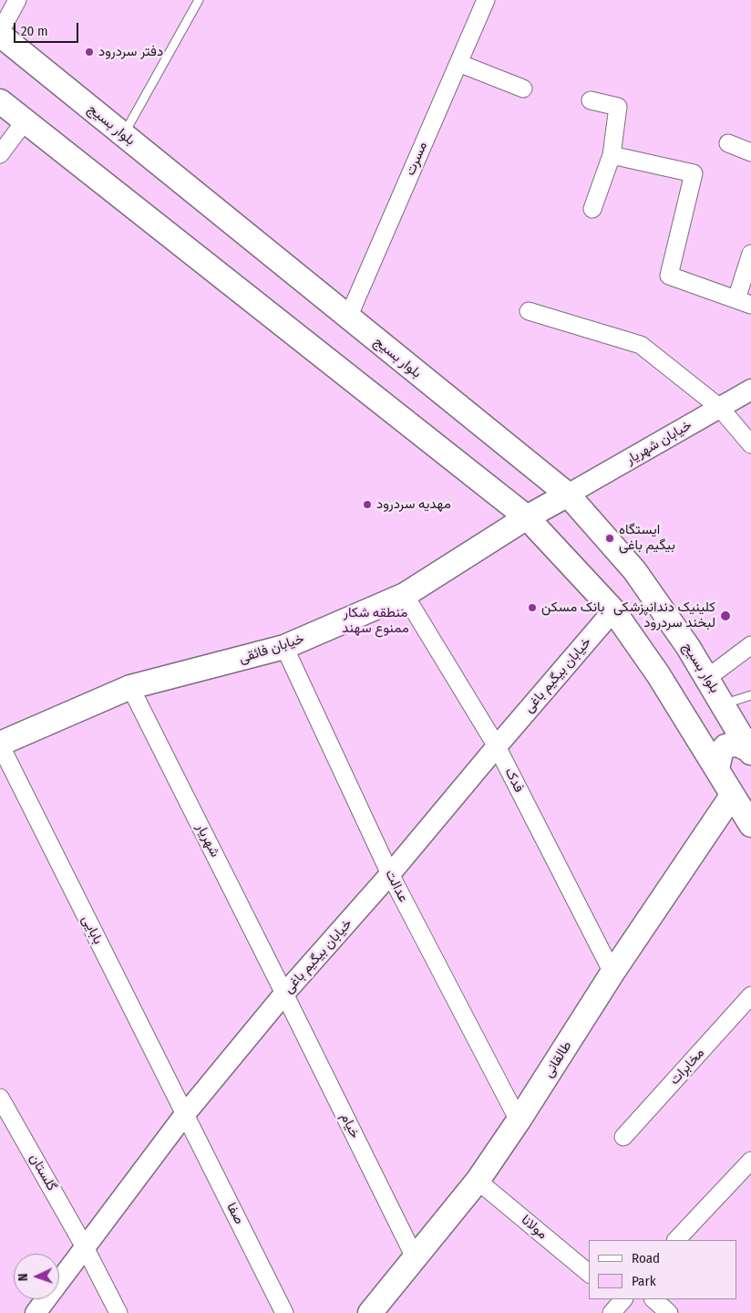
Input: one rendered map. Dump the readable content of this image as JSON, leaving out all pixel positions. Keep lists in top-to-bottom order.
{
  "streets": {
    "main road": ["بلوار بسیج", "خیابان فائقی", "طالقانی"],
    "street": [
      "مسرت",
      "خیابان شهریار",
      "خیابان بیگیم باغی",
      "فدک",
      "شهریار",
      "عدالت",
      "بابایی",
      "مخابرات",
      "خیام",
      "گلستان",
      "صفا",
      "مولانا"
    ]
  },
  "crossings": [
    ["بلوار بسیج", "مسرت"],
    ["بلوار بسیج", "خیابان شهریار"],
    ["بلوار بسیج", "خیابان فائقی"],
    ["خیابان شهریار", "خیابان فائقی"],
    ["خیابان فائقی", "فدک"],
    ["خیابان فائقی", "شهریار"],
    ["خیابان فائقی", "عدالت"],
    ["خیابان فائقی", "بابایی"],
    ["خیابان بیگیم باغی", "فدک"],
    ["خیابان بیگیم باغی", "شهریار"],
    ["خیابان بیگیم باغی", "عدالت"],
    ["خیابان بیگیم باغی", "بابایی"],
    ["خیابان بیگیم باغی", "خیام"],
    ["خیابان بیگیم باغی", "گلستان"],
    ["خیابان بیگیم باغی", "صفا"],
    ["فدک", "طالقانی"],
    ["شهریار", "خیام"],
    ["عدالت", "طالقانی"],
    ["بابایی", "صفا"],
    ["طالقانی", "خیام"],
    ["طالقانی", "مولانا"]
  ],
  "parks": ["منطقه شکار ممنوع سهند"],
  "places": [
    "دفتر سردرود",
    "مهدیه سردرود",
    "ایستگاه بیگیم باغی",
    "بانک مسکن",
    "کلینیک دندانپزشکی لبخند سردرود"
  ],
  "legend": ["Road", "Park"],
  "scale_bar": "20 m",
  "north": "left"
}
